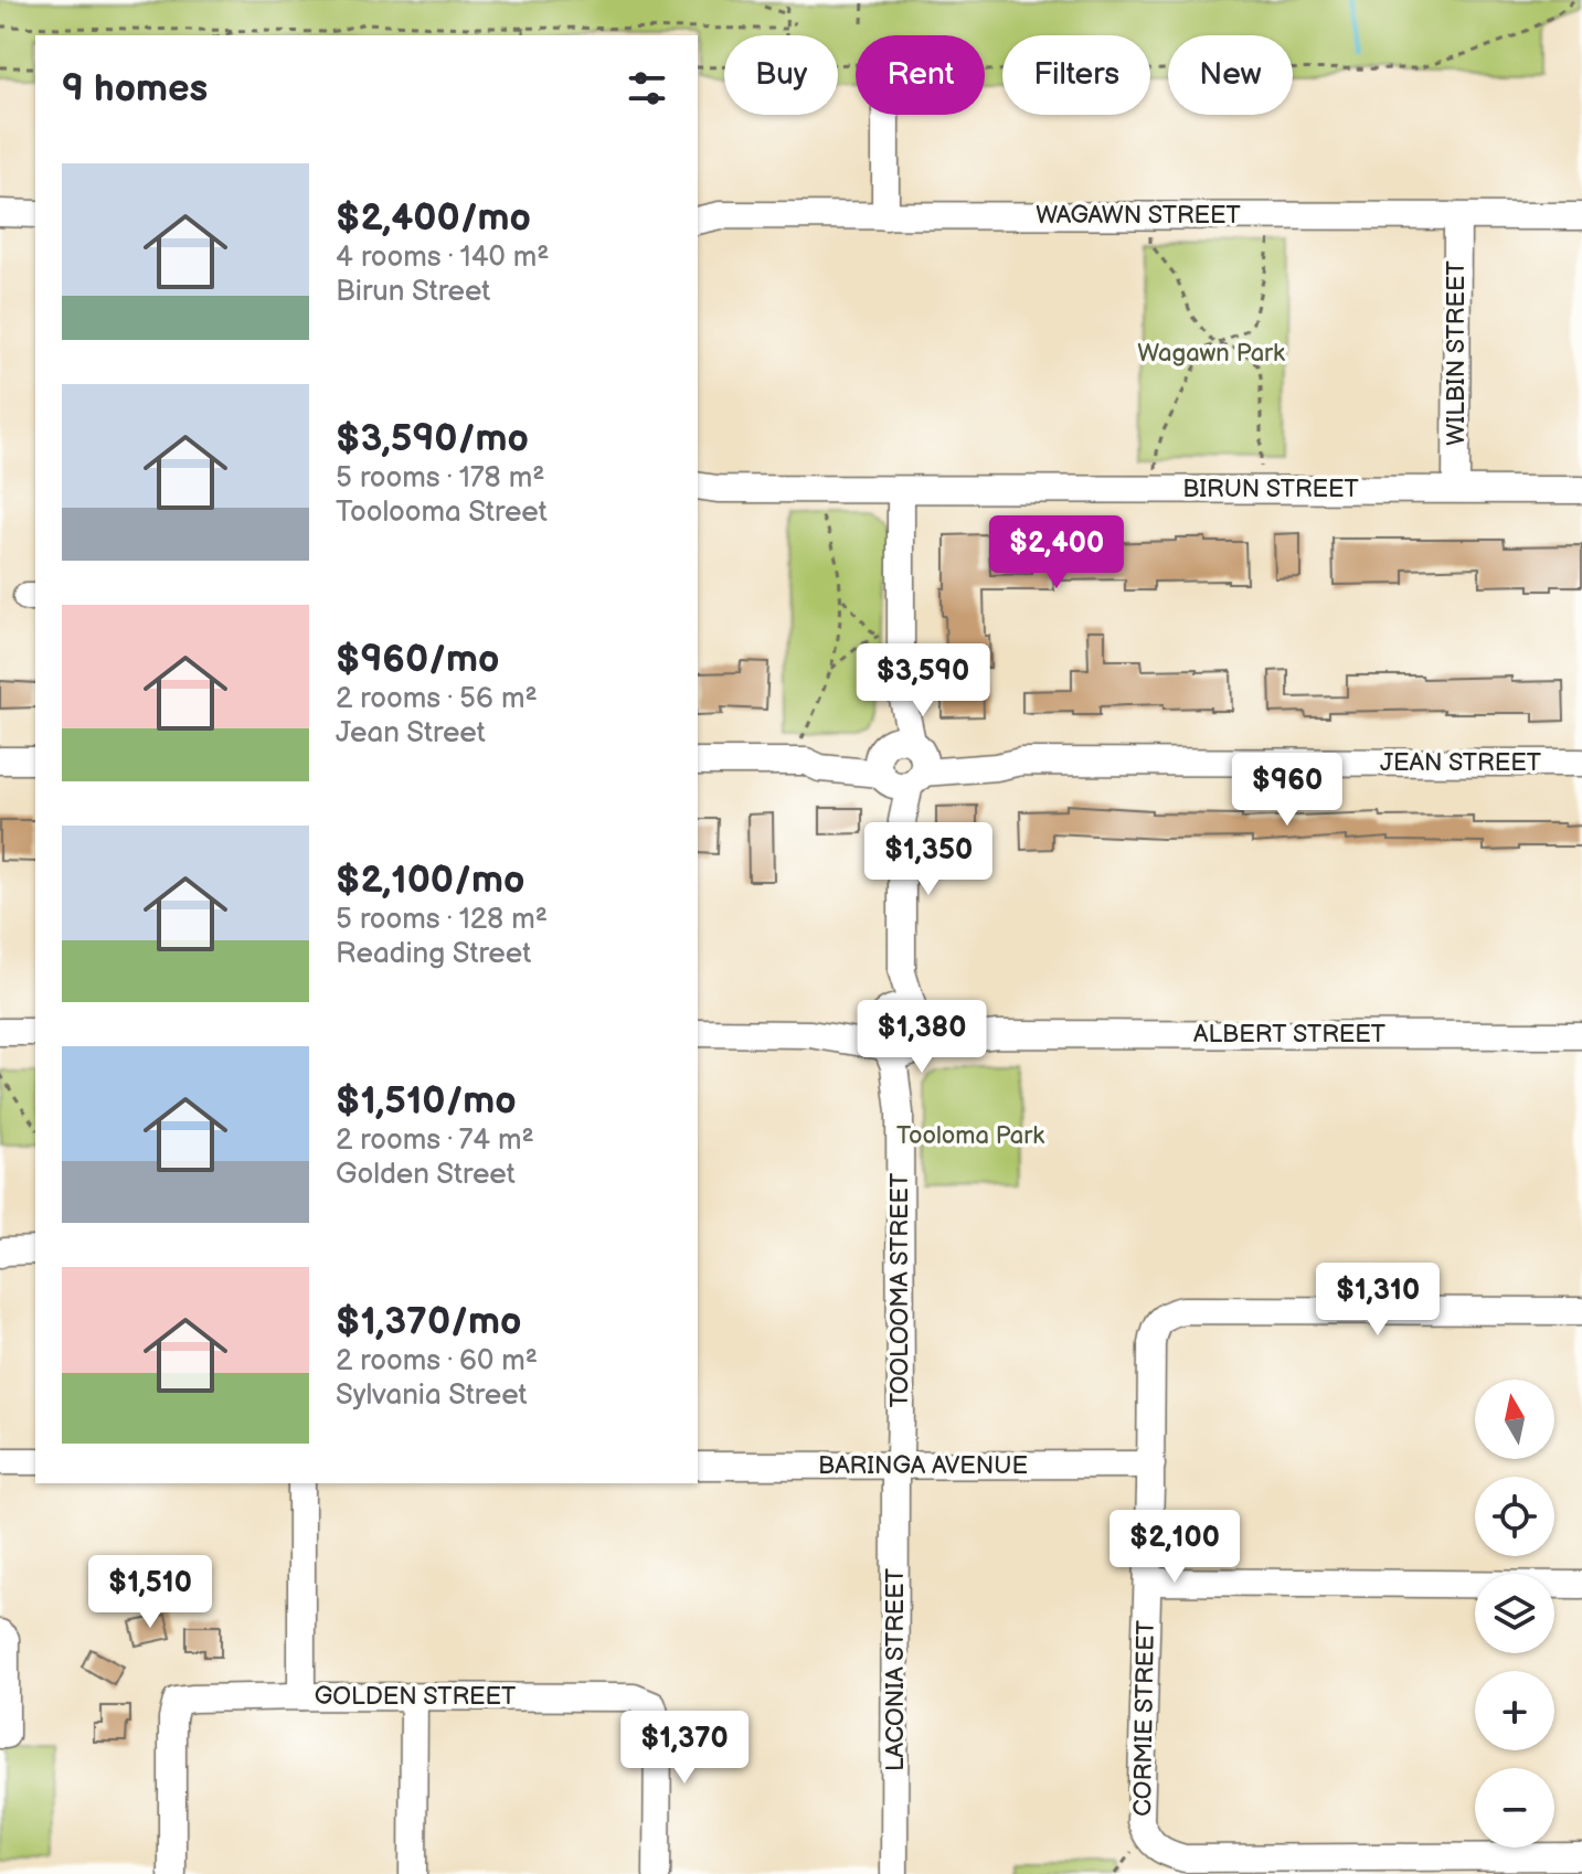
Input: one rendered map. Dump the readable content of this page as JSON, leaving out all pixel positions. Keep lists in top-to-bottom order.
{
  "streets": {
    "street": [
      "WAGAWN STREET",
      "WILBIN STREET",
      "BIRUN STREET",
      "JEAN STREET",
      "ALBERT STREET",
      "TOOLOOMA STREET",
      "BARINGA AVENUE",
      "LACONIA STREET",
      "GOLDEN STREET",
      "CORMIE STREET"
    ]
  },
  "crossings": [
    ["WAGAWN STREET", "WILBIN STREET"],
    ["WILBIN STREET", "BIRUN STREET"],
    ["BIRUN STREET", "TOOLOOMA STREET"],
    ["JEAN STREET", "TOOLOOMA STREET"],
    ["ALBERT STREET", "TOOLOOMA STREET"],
    ["TOOLOOMA STREET", "BARINGA AVENUE"],
    ["TOOLOOMA STREET", "LACONIA STREET"],
    ["BARINGA AVENUE", "LACONIA STREET"],
    ["BARINGA AVENUE", "CORMIE STREET"]
  ],
  "parks": ["Wagawn Park", "Tooloma Park"],
  "north": "top",
  "page": {
    "chip": [
      "Buy",
      "Rent",
      "Filters",
      "New"
    ],
    "heading": "9 homes",
    "list": [
      {
        "name": "$2,400/mo",
        "note": "4 rooms · 140 m² · Birun Street"
      },
      {
        "name": "$3,590/mo",
        "note": "5 rooms · 178 m² · Toolooma Street"
      },
      {
        "name": "$960/mo",
        "note": "2 rooms · 56 m² · Jean Street"
      },
      {
        "name": "$2,100/mo",
        "note": "5 rooms · 128 m² · Reading Street"
      },
      {
        "name": "$1,510/mo",
        "note": "2 rooms · 74 m² · Golden Street"
      },
      {
        "name": "$1,370/mo",
        "note": "2 rooms · 60 m² · Sylvania Street"
      }
    ],
    "price": [
      "$2,400",
      "$3,590",
      "$960",
      "$1,350",
      "$1,380",
      "$1,310",
      "$2,100",
      "$1,510",
      "$1,370"
    ],
    "map_buttons": ["+", "−"]
  }
}
